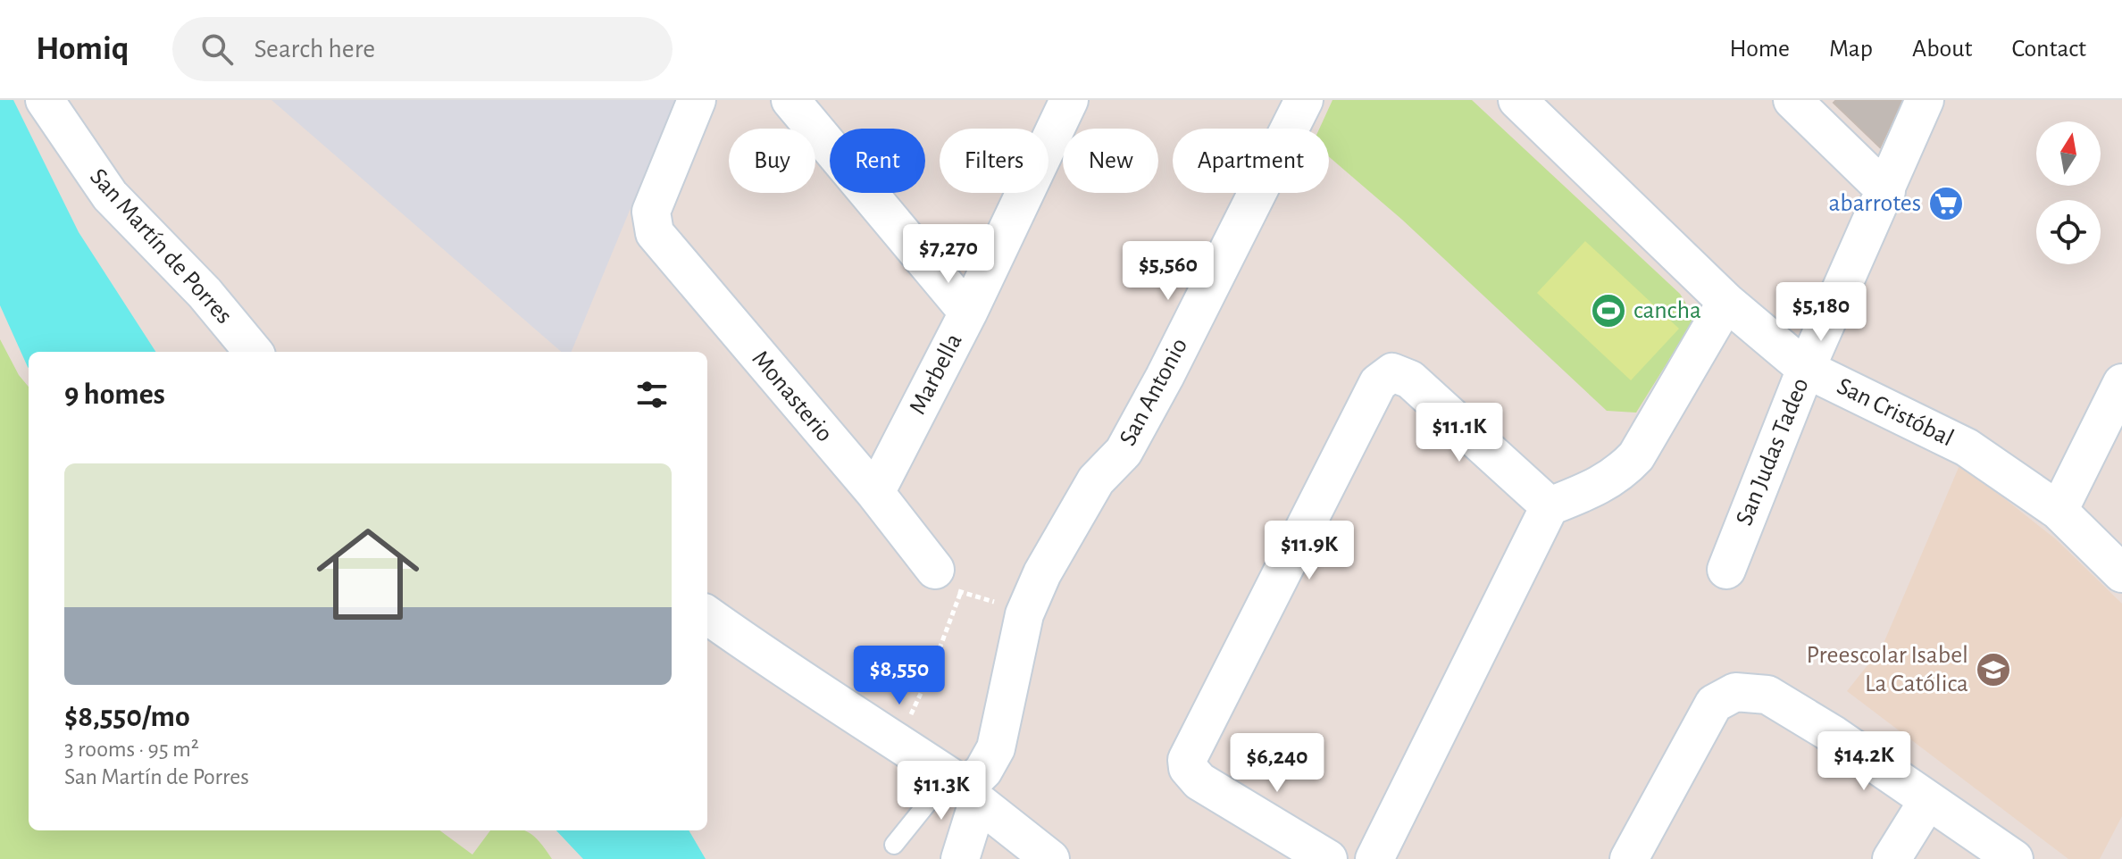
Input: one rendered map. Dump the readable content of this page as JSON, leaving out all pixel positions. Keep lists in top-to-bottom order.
{
  "streets": {
    "street": [
      "San Martín de Porres",
      "Marbella",
      "San Antonio",
      "Monasterio",
      "San Cristóbal",
      "San Judas Tadeo"
    ]
  },
  "crossings": [
    ["Marbella", "Monasterio"],
    ["San Cristóbal", "San Judas Tadeo"]
  ],
  "places": {
    "supermarket": ["abarrotes"],
    "sports": ["cancha"],
    "school or university": ["Preescolar Isabel La Católica"]
  },
  "north": "top",
  "page": {
    "header": "Homiq",
    "search": "Search here",
    "nav": [
      "Home",
      "Map",
      "About",
      "Contact"
    ],
    "chip": [
      "Buy",
      "Rent",
      "Filters",
      "New",
      "Apartment"
    ],
    "price": [
      "$7,270",
      "$5,560",
      "$5,180",
      "$11.1K",
      "$11.9K",
      "$8,550",
      "$14.2K",
      "$6,240",
      "$11.3K"
    ],
    "heading": "9 homes",
    "list": [
      {
        "name": "$8,550/mo",
        "note": "3 rooms · 95 m² · San Martín de Porres"
      }
    ]
  }
}
